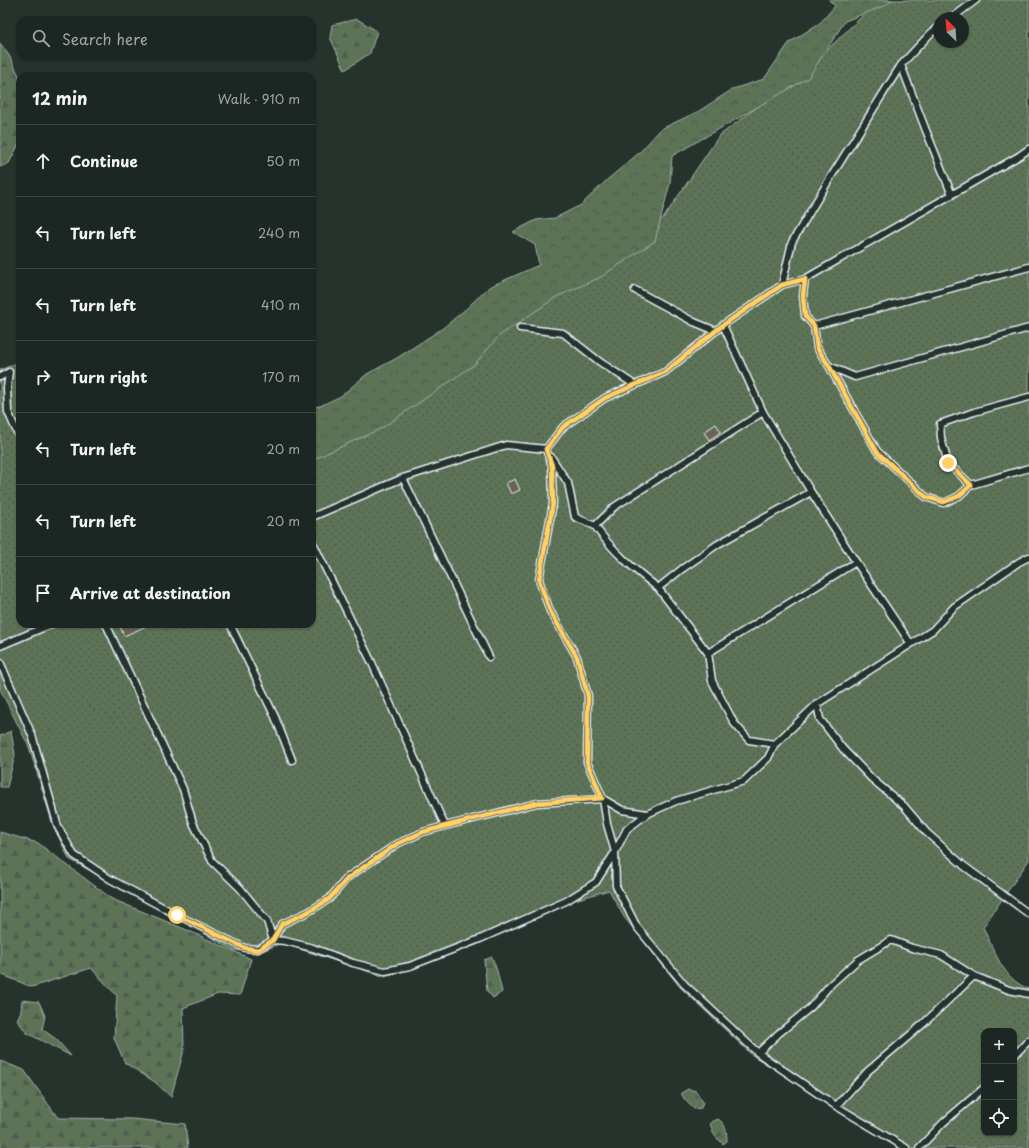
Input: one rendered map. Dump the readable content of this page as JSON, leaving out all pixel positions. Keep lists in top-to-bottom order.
{
  "north": "top left",
  "page": {
    "search": "Search here",
    "heading": ["12 min", "Walk · 910 m"],
    "list": [
      ["Continue", "50 m"],
      ["Turn left", "240 m"],
      ["Turn left", "410 m"],
      ["Turn right", "170 m"],
      ["Turn left", "20 m"],
      ["Turn left", "20 m"],
      "Arrive at destination"
    ],
    "map_buttons": ["+", "−"]
  }
}
